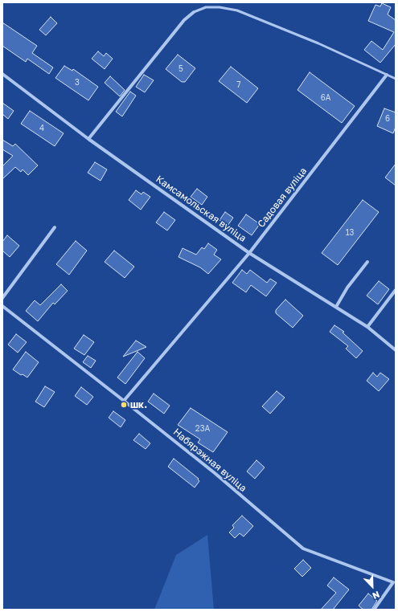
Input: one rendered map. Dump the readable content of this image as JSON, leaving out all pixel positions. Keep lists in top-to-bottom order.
{
  "streets": {
    "street": ["Садовая вуліца", "Камсамольская вуліца", "Набярэжная вуліца"]
  },
  "crossings": [
    ["Садовая вуліца", "Камсамольская вуліца"],
    ["Садовая вуліца", "Набярэжная вуліца"]
  ],
  "places": ["шк."],
  "house_numbers": [
    "5",
    "3",
    "7",
    "6А",
    "6",
    "4",
    "13",
    "23А"
  ],
  "north": "bottom right"
}
